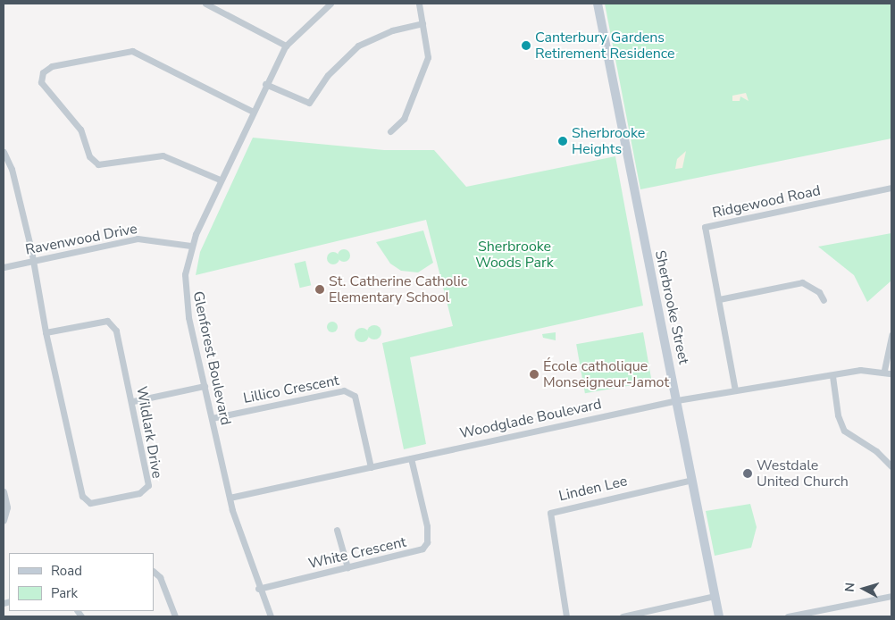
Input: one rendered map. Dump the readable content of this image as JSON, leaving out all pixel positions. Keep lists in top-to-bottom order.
{
  "streets": {
    "main road": ["Sherbrooke Street"],
    "street": [
      "Ridgewood Road",
      "Ravenwood Drive",
      "Glenforest Boulevard",
      "Lillico Crescent",
      "Woodglade Boulevard",
      "Wildlark Drive",
      "Linden Lee",
      "White Crescent"
    ]
  },
  "crossings": [
    ["Ridgewood Road", "Woodglade Boulevard"],
    ["Ravenwood Drive", "Glenforest Boulevard"],
    ["Ravenwood Drive", "Wildlark Drive"],
    ["Sherbrooke Street", "Woodglade Boulevard"],
    ["Sherbrooke Street", "Linden Lee"],
    ["Glenforest Boulevard", "Lillico Crescent"],
    ["Glenforest Boulevard", "Woodglade Boulevard"],
    ["Glenforest Boulevard", "White Crescent"],
    ["Lillico Crescent", "Woodglade Boulevard"],
    ["Woodglade Boulevard", "White Crescent"]
  ],
  "parks": ["Sherbrooke Woods Park"],
  "places": [
    "Canterbury Gardens Retirement Residence",
    "Sherbrooke Heights",
    "St. Catherine Catholic Elementary School",
    "École catholique Monseigneur-Jamot",
    "Westdale United Church"
  ],
  "legend": ["Road", "Park"],
  "north": "left"
}
